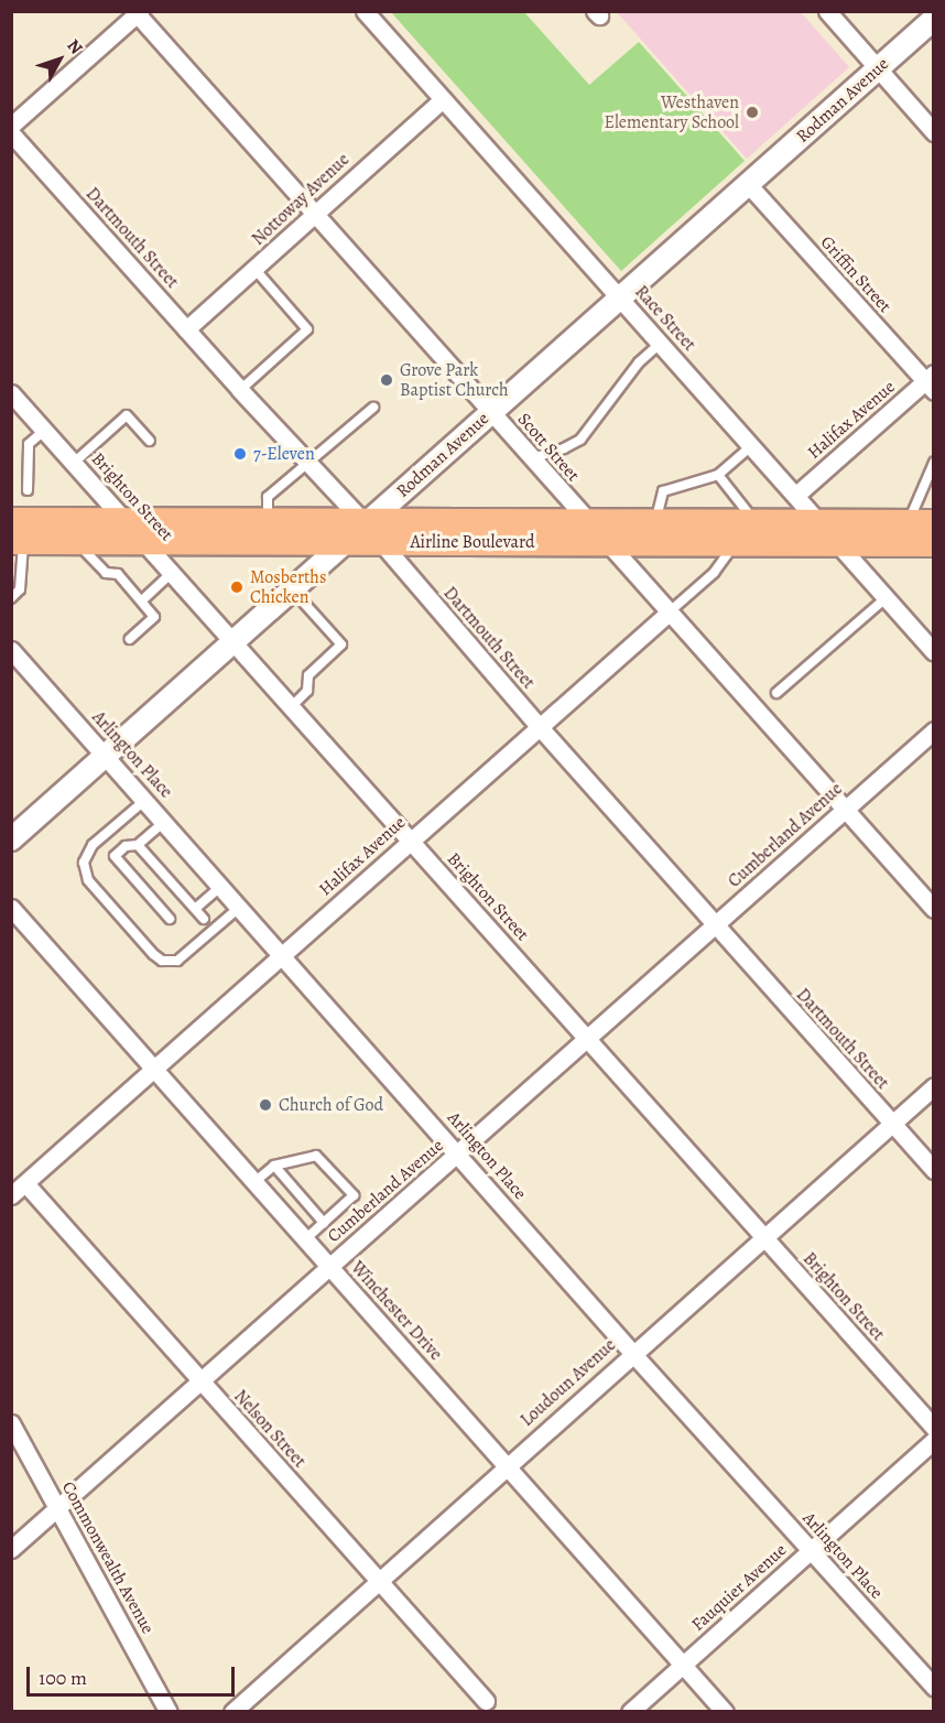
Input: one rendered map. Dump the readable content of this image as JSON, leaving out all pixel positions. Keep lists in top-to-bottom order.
{
  "streets": {
    "main road": ["Airline Boulevard"],
    "street": [
      "Rodman Avenue",
      "Nottoway Avenue",
      "Dartmouth Street",
      "Griffin Street",
      "Race Street",
      "Halifax Avenue",
      "Scott Street",
      "Brighton Street",
      "Arlington Place",
      "Cumberland Avenue",
      "Winchester Drive",
      "Loudoun Avenue",
      "Nelson Street",
      "Commonwealth Avenue",
      "Fauquier Avenue"
    ]
  },
  "crossings": [
    ["Rodman Avenue", "Dartmouth Street"],
    ["Rodman Avenue", "Griffin Street"],
    ["Rodman Avenue", "Race Street"],
    ["Rodman Avenue", "Scott Street"],
    ["Rodman Avenue", "Airline Boulevard"],
    ["Nottoway Avenue", "Dartmouth Street"],
    ["Nottoway Avenue", "Race Street"],
    ["Nottoway Avenue", "Scott Street"],
    ["Dartmouth Street", "Halifax Avenue"],
    ["Dartmouth Street", "Airline Boulevard"],
    ["Dartmouth Street", "Cumberland Avenue"],
    ["Dartmouth Street", "Loudoun Avenue"],
    ["Griffin Street", "Halifax Avenue"],
    ["Race Street", "Halifax Avenue"],
    ["Race Street", "Airline Boulevard"],
    ["Halifax Avenue", "Scott Street"],
    ["Halifax Avenue", "Brighton Street"],
    ["Halifax Avenue", "Airline Boulevard"],
    ["Halifax Avenue", "Arlington Place"],
    ["Halifax Avenue", "Winchester Drive"],
    ["Halifax Avenue", "Nelson Street"],
    ["Scott Street", "Airline Boulevard"],
    ["Scott Street", "Cumberland Avenue"],
    ["Brighton Street", "Airline Boulevard"],
    ["Brighton Street", "Cumberland Avenue"],
    ["Brighton Street", "Loudoun Avenue"],
    ["Arlington Place", "Cumberland Avenue"],
    ["Arlington Place", "Loudoun Avenue"],
    ["Arlington Place", "Fauquier Avenue"],
    ["Cumberland Avenue", "Winchester Drive"],
    ["Cumberland Avenue", "Nelson Street"],
    ["Cumberland Avenue", "Commonwealth Avenue"],
    ["Winchester Drive", "Loudoun Avenue"],
    ["Winchester Drive", "Fauquier Avenue"],
    ["Loudoun Avenue", "Nelson Street"]
  ],
  "places": [
    "Westhaven Elementary School",
    "Grove Park Baptist Church",
    "7-Eleven",
    "Mosberths Chicken",
    "Church of God"
  ],
  "scale_bar": "100 m",
  "north": "top right"
}
